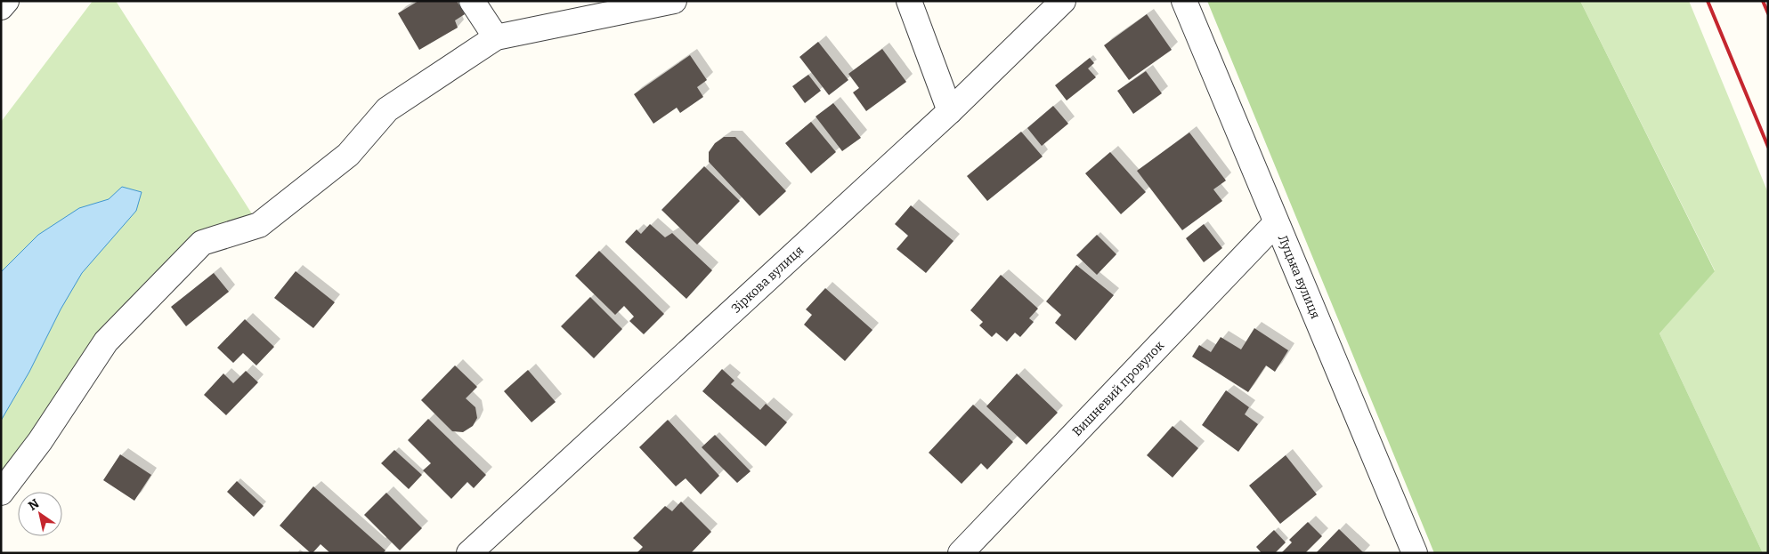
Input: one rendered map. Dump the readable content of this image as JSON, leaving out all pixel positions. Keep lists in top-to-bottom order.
{
  "streets": {
    "street": ["Луцька вулиця", "Зіркова вулиця", "Вишневий провулок"]
  },
  "crossings": [
    ["Луцька вулиця", "Вишневий провулок"]
  ],
  "north": "top left"
}
